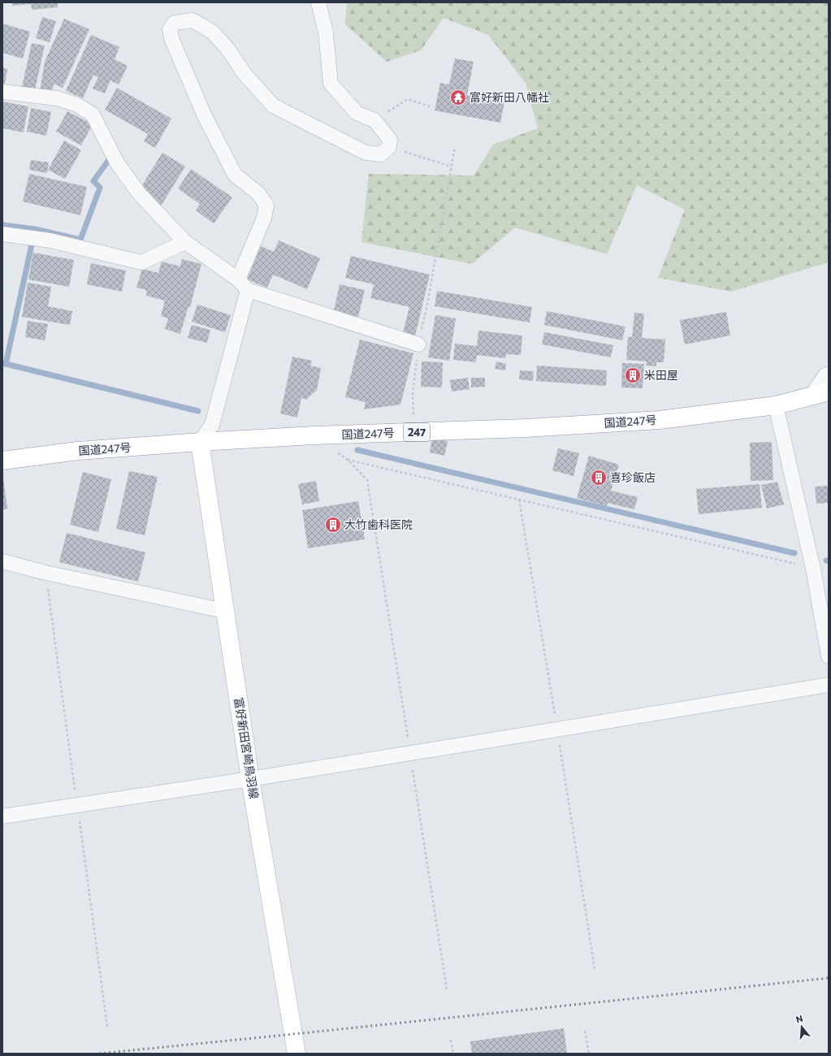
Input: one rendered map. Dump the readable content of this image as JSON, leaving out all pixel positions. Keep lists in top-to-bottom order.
{
  "streets": {
    "main road": ["国道247号", "247", "富好新田宮崎鳥羽線"]
  },
  "crossings": [
    ["国道247号", "富好新田宮崎鳥羽線"]
  ],
  "places": {
    "temple": ["富好新田八幡社"],
    "building": ["米田屋", "喜珍飯店", "大竹歯科医院"]
  },
  "north": "top"
}
